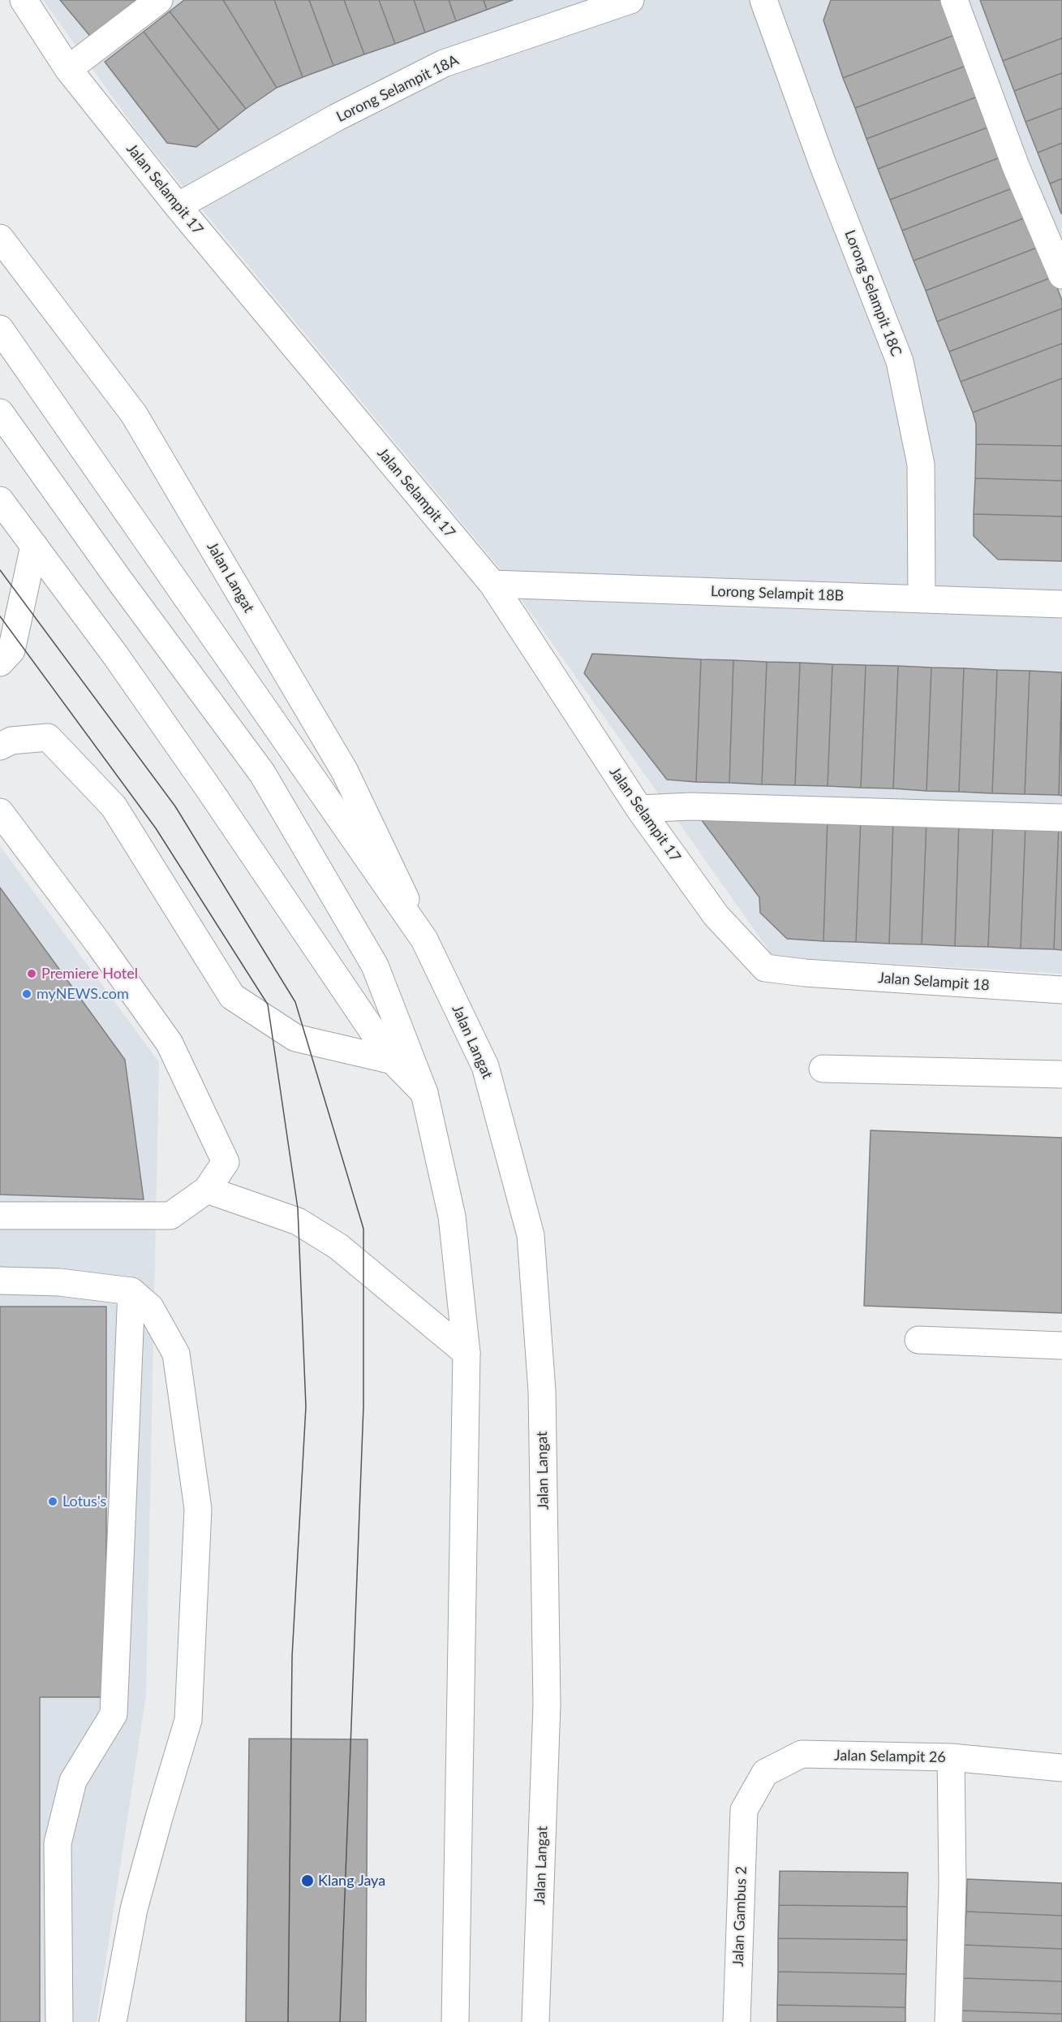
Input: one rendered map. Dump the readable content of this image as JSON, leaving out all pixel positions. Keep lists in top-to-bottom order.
{
  "streets": {
    "main road": [
      "Lorong Selampit 18A",
      "Jalan Selampit 17",
      "Lorong Selampit 18C",
      "Jalan Langat",
      "Lorong Selampit 18B",
      "Jalan Selampit 18",
      "Jalan Selampit 26",
      "Jalan Gambus 2"
    ]
  },
  "crossings": [
    ["Lorong Selampit 18A", "Jalan Selampit 17"],
    ["Jalan Selampit 17", "Lorong Selampit 18B"],
    ["Jalan Selampit 17", "Jalan Selampit 18"],
    ["Lorong Selampit 18C", "Lorong Selampit 18B"],
    ["Jalan Selampit 26", "Jalan Gambus 2"]
  ],
  "places": [
    "Premiere Hotel",
    "myNEWS.com",
    "Lotus's",
    "Klang Jaya"
  ]
}
